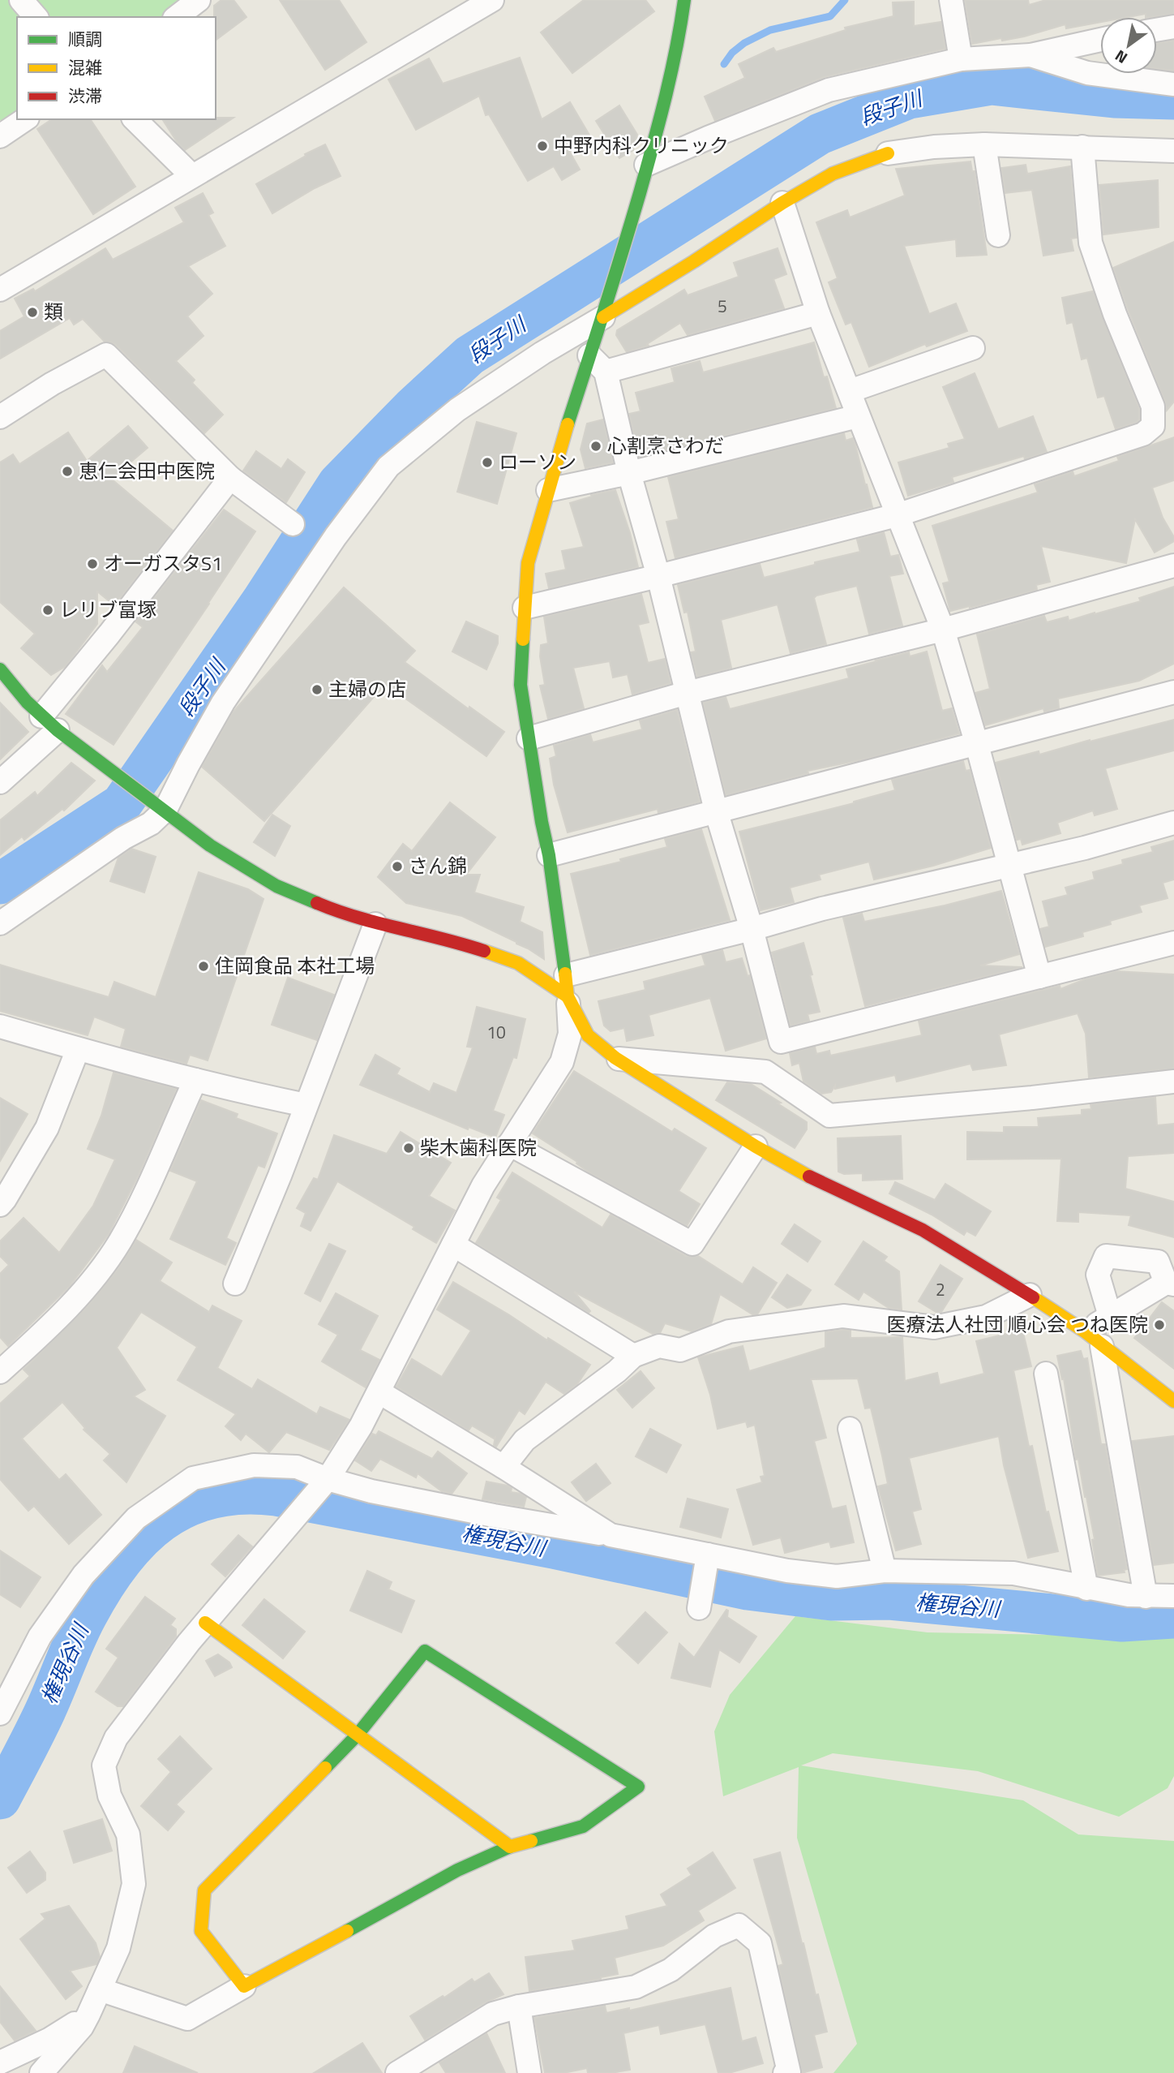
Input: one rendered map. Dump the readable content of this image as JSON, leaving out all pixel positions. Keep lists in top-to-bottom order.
{
  "water": ["段子川", "権現谷川"],
  "places": [
    "中野内科クリニック",
    "類",
    "心割烹さわだ",
    "ローソン",
    "恵仁会田中医院",
    "オーガスタS1",
    "レリブ富塚",
    "主婦の店",
    "さん錦",
    "住岡食品 本社工場",
    "柴木歯科医院",
    "医療法人社団 順心会 つね医院"
  ],
  "house_numbers": ["5", "10", "2"],
  "legend": ["順調", "混雑", "渋滞"],
  "north": "bottom left"
}
